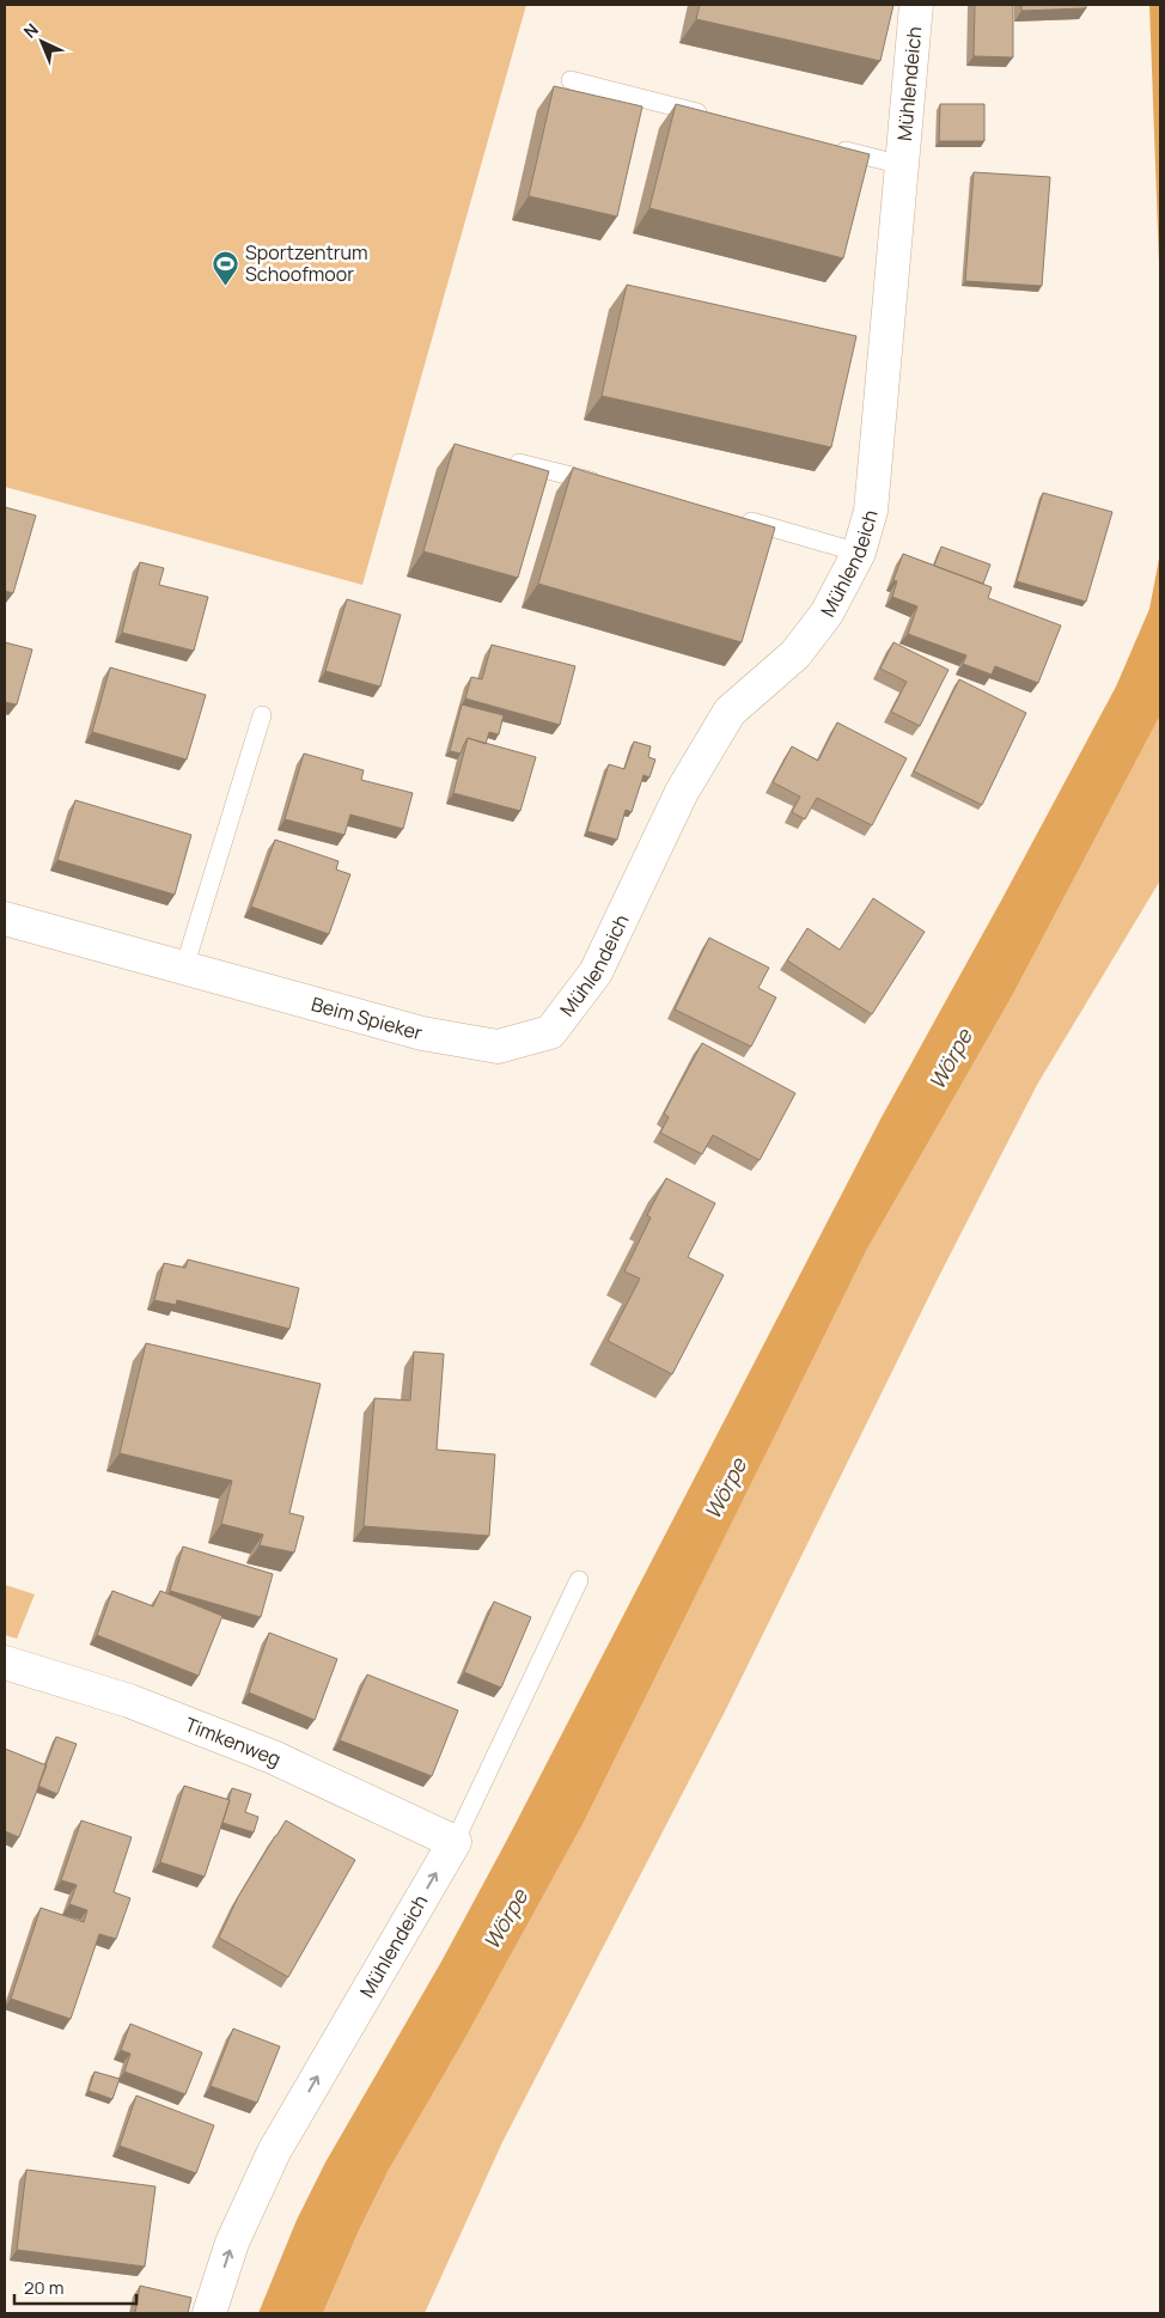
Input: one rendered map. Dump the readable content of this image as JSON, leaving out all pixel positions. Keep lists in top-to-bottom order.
{
  "streets": {
    "street": ["Mühlendeich", "Beim Spieker", "Timkenweg"]
  },
  "crossings": [
    ["Mühlendeich", "Beim Spieker"],
    ["Mühlendeich", "Timkenweg"]
  ],
  "water": ["Wörpe"],
  "places": {
    "sports": ["Sportzentrum Schoofmoor"]
  },
  "scale_bar": "20 m",
  "north": "top left"
}
